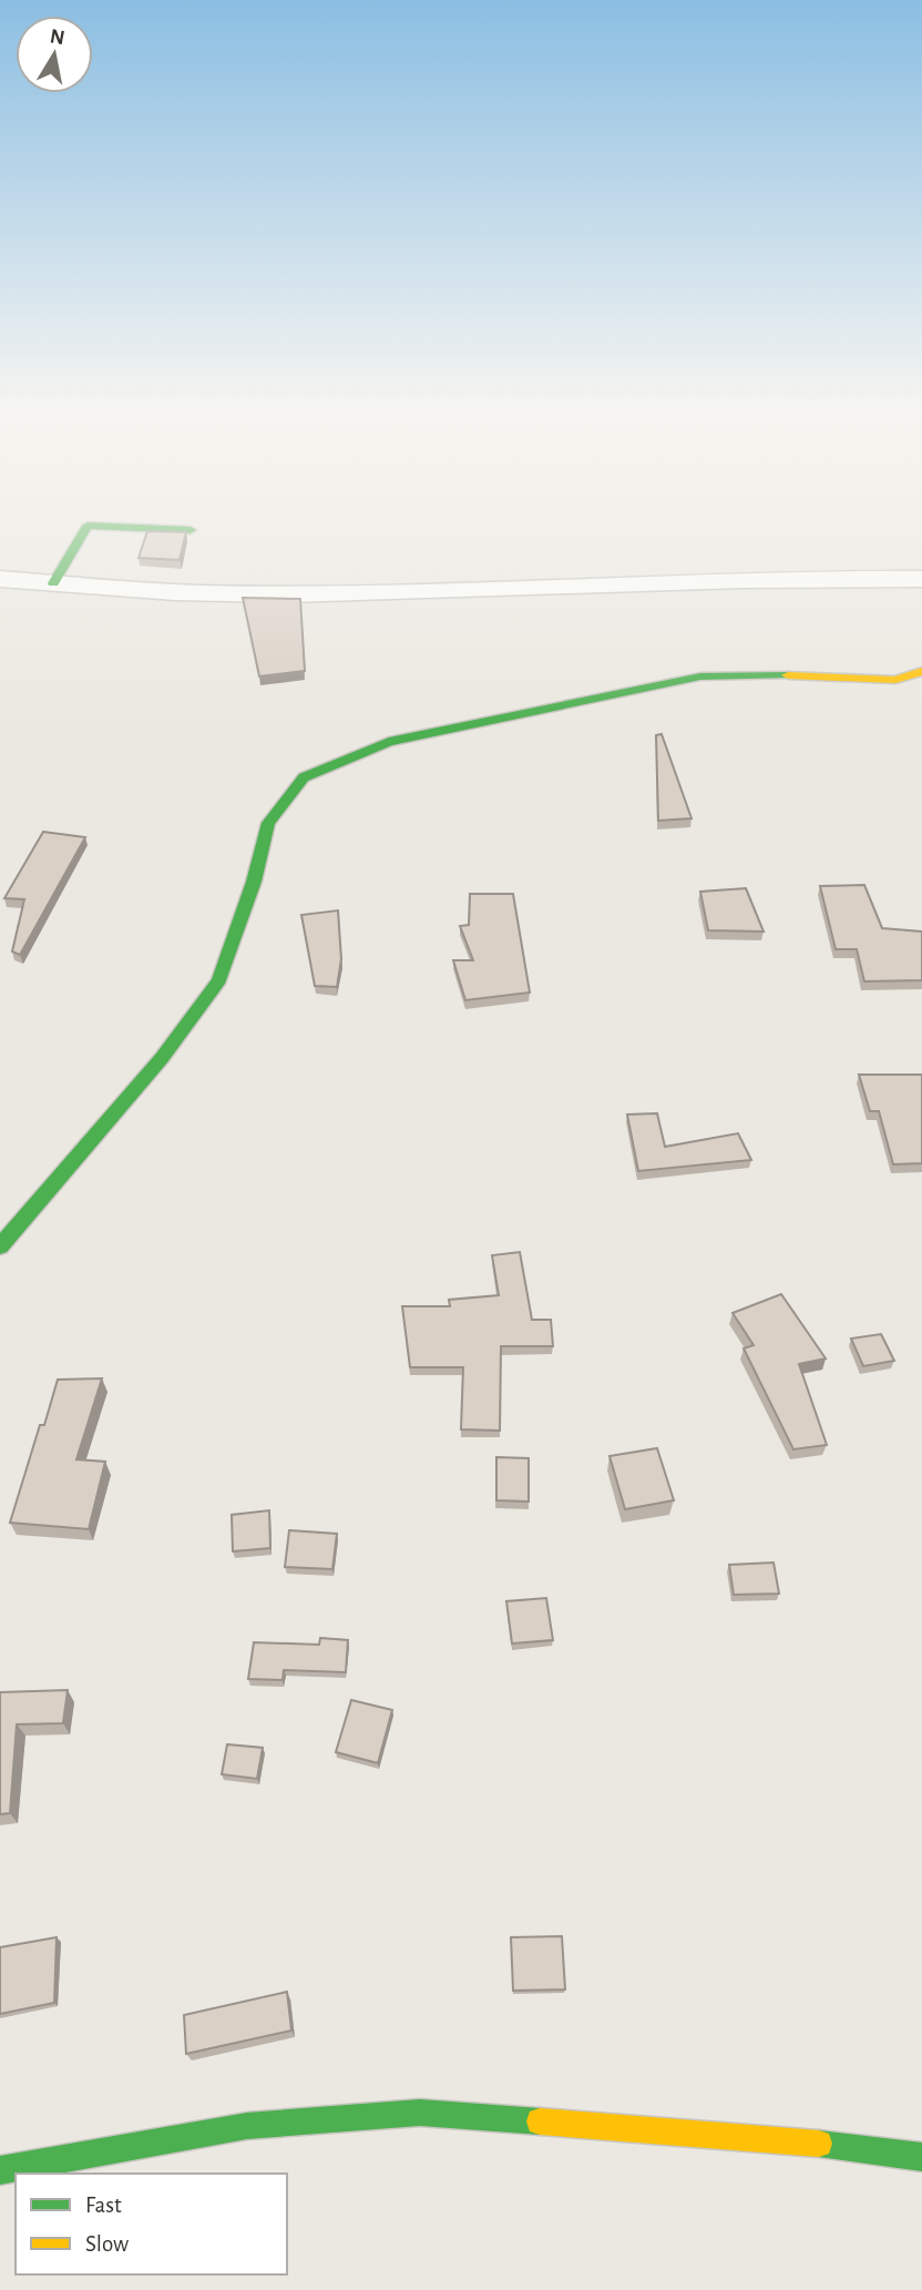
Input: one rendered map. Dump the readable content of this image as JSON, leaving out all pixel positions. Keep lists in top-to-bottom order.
{
  "legend": ["Fast", "Slow"],
  "north": "top"
}
